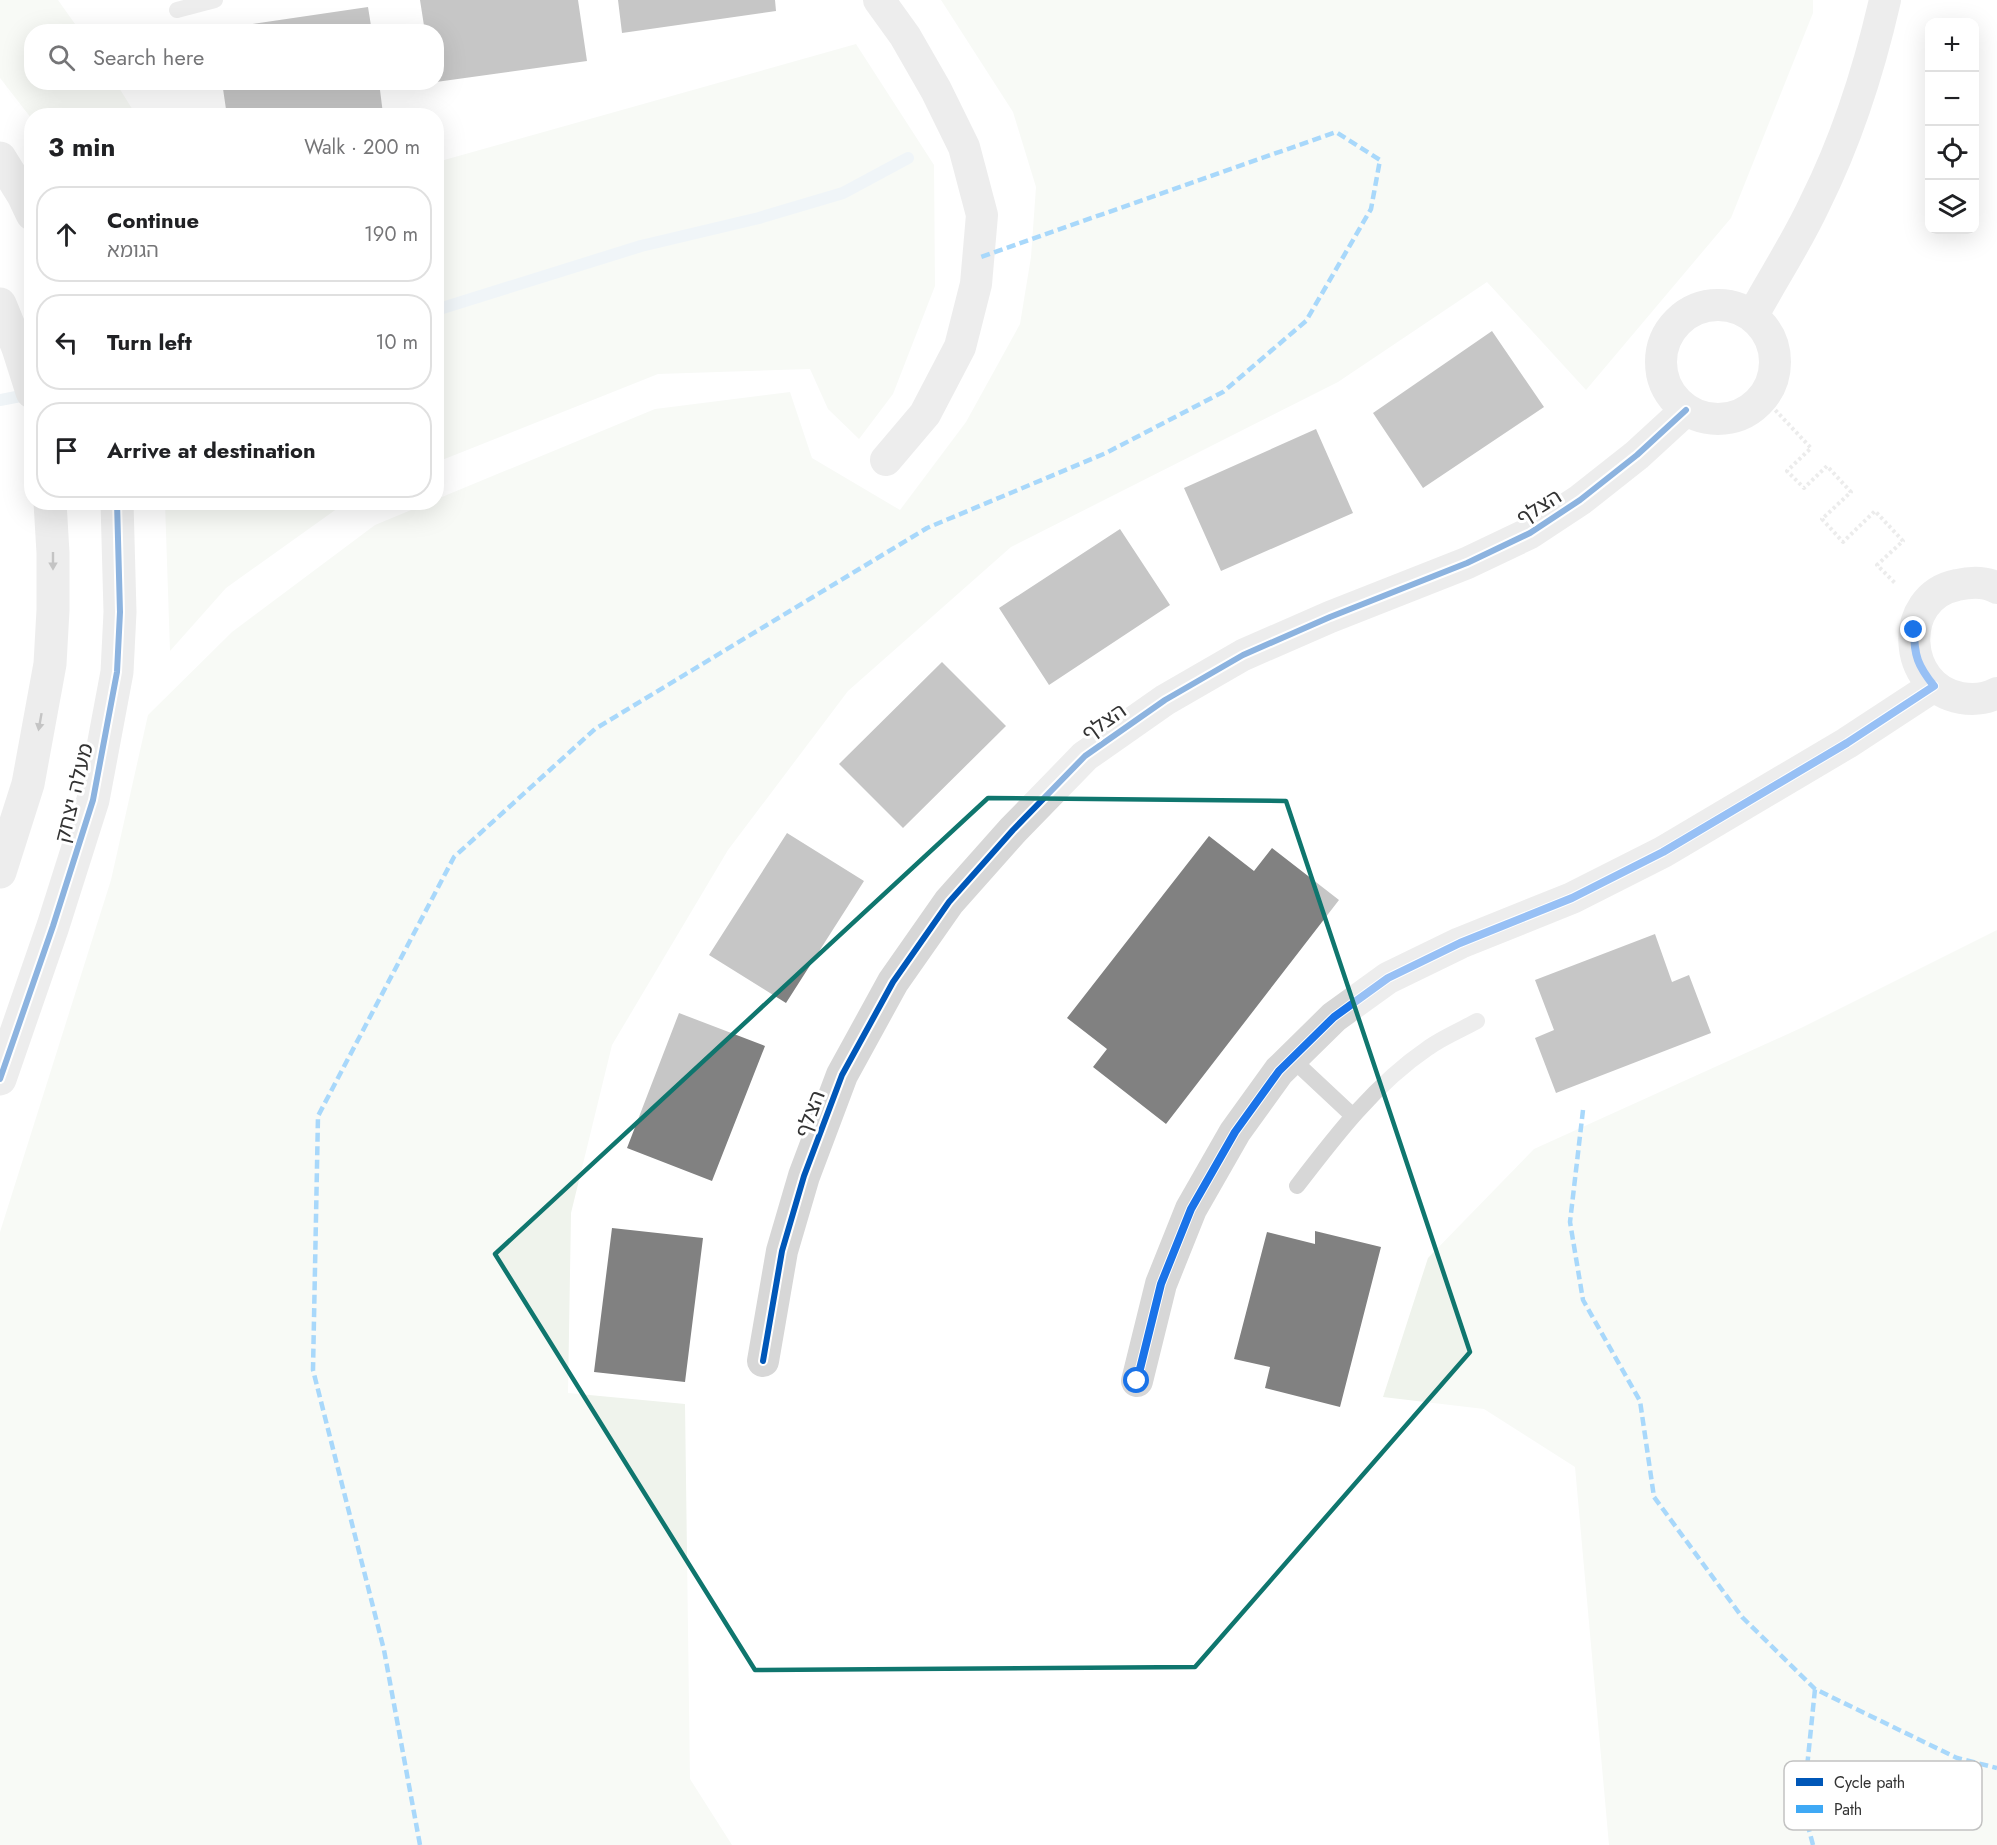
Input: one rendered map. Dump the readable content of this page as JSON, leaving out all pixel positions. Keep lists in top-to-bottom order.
{
  "streets": {
    "street": ["הצלף", "מעלה יצחק"]
  },
  "legend": ["Cycle path", "Path"],
  "page": {
    "map_buttons": ["+", "−"],
    "search": "Search here",
    "heading": ["3 min", "Walk · 200 m"],
    "list": [
      ["Continue", "הגומא", "190 m"],
      ["Turn left", "10 m"],
      "Arrive at destination"
    ]
  }
}
